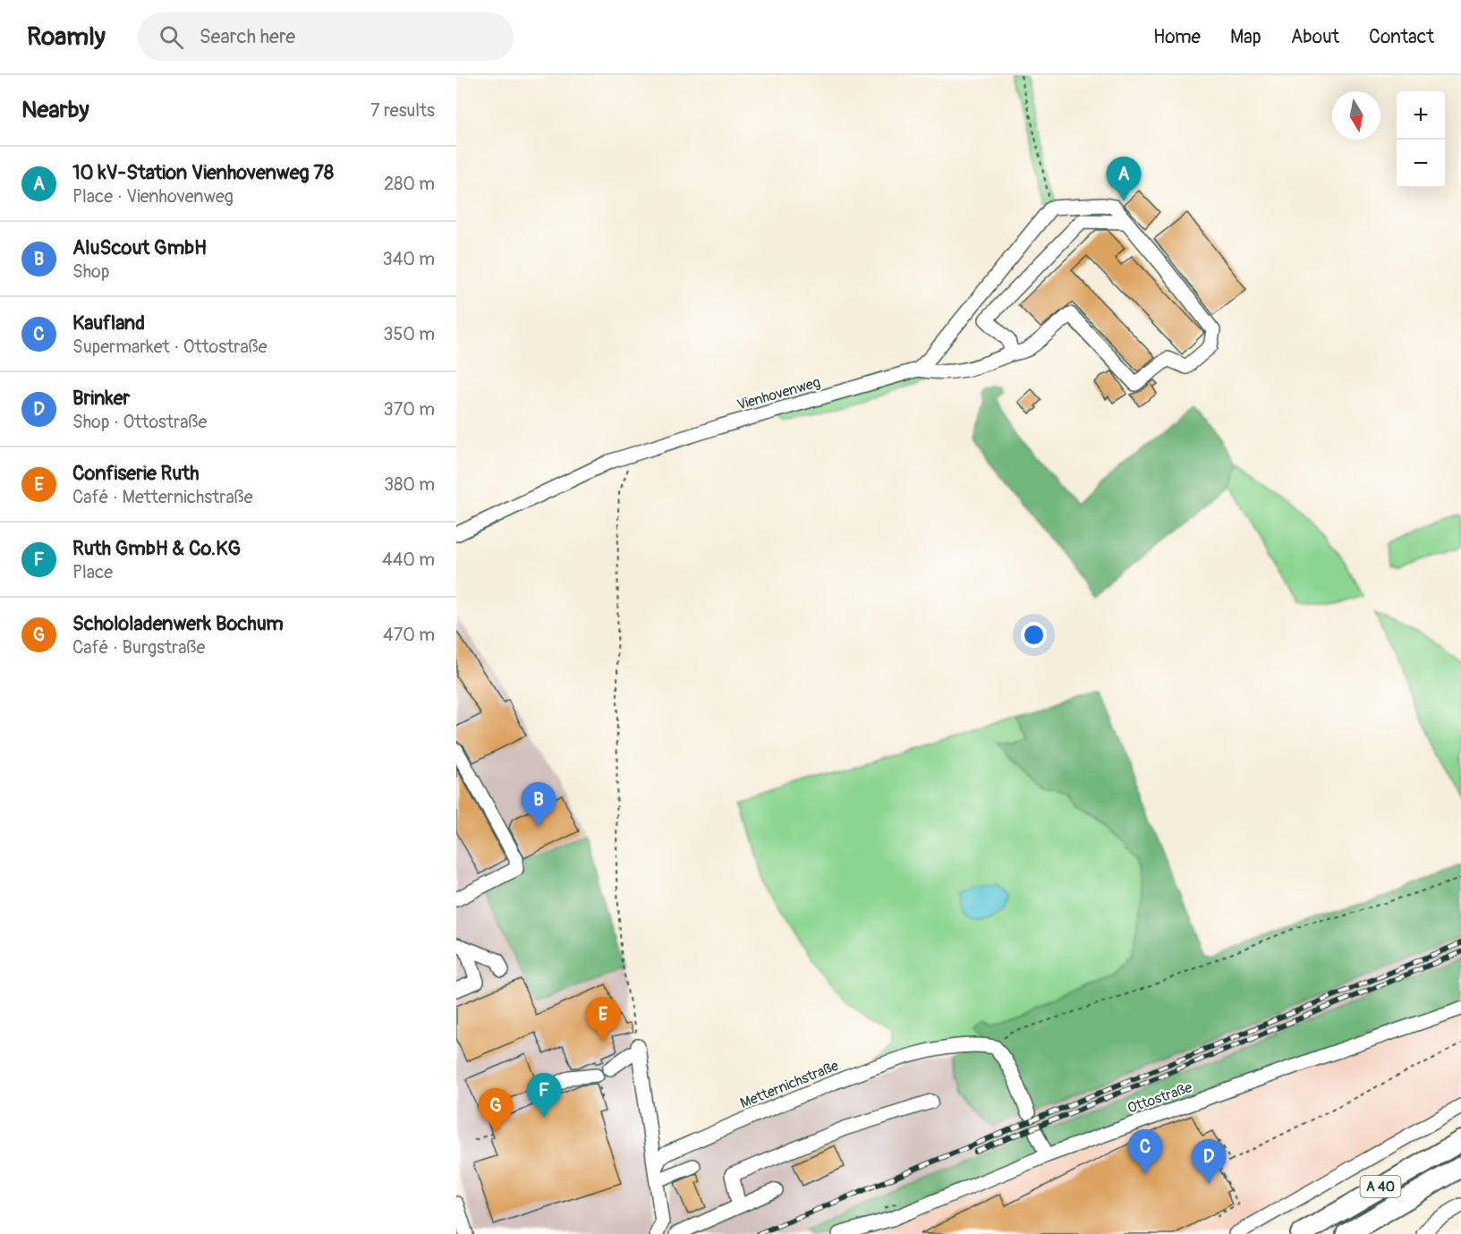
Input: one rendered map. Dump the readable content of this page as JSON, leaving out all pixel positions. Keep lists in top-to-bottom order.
{
  "streets": {
    "highway": ["A 40"],
    "street": ["Vienhovenweg", "Metternichstraße", "Ottostraße"]
  },
  "north": "bottom",
  "page": {
    "header": "Roamly",
    "search": "Search here",
    "nav": [
      "Home",
      "Map",
      "About",
      "Contact"
    ],
    "heading": ["Nearby", "7 results"],
    "map_buttons": ["+", "−"],
    "list": [
      {
        "mark": "A",
        "name": "10 kV-Station Vienhovenweg 78",
        "note": "Place · Vienhovenweg",
        "value": "280 m"
      },
      {
        "mark": "B",
        "name": "AluScout GmbH",
        "note": "Shop",
        "value": "340 m"
      },
      {
        "mark": "C",
        "name": "Kaufland",
        "note": "Supermarket · Ottostraße",
        "value": "350 m"
      },
      {
        "mark": "D",
        "name": "Brinker",
        "note": "Shop · Ottostraße",
        "value": "370 m"
      },
      {
        "mark": "E",
        "name": "Confiserie Ruth",
        "note": "Café · Metternichstraße",
        "value": "380 m"
      },
      {
        "mark": "F",
        "name": "Ruth GmbH & Co.KG",
        "note": "Place",
        "value": "440 m"
      },
      {
        "mark": "G",
        "name": "Schololadenwerk Bochum",
        "note": "Café · Burgstraße",
        "value": "470 m"
      }
    ],
    "pins": [
      "A",
      "B",
      "E",
      "F",
      "G",
      "C",
      "D"
    ]
  }
}
